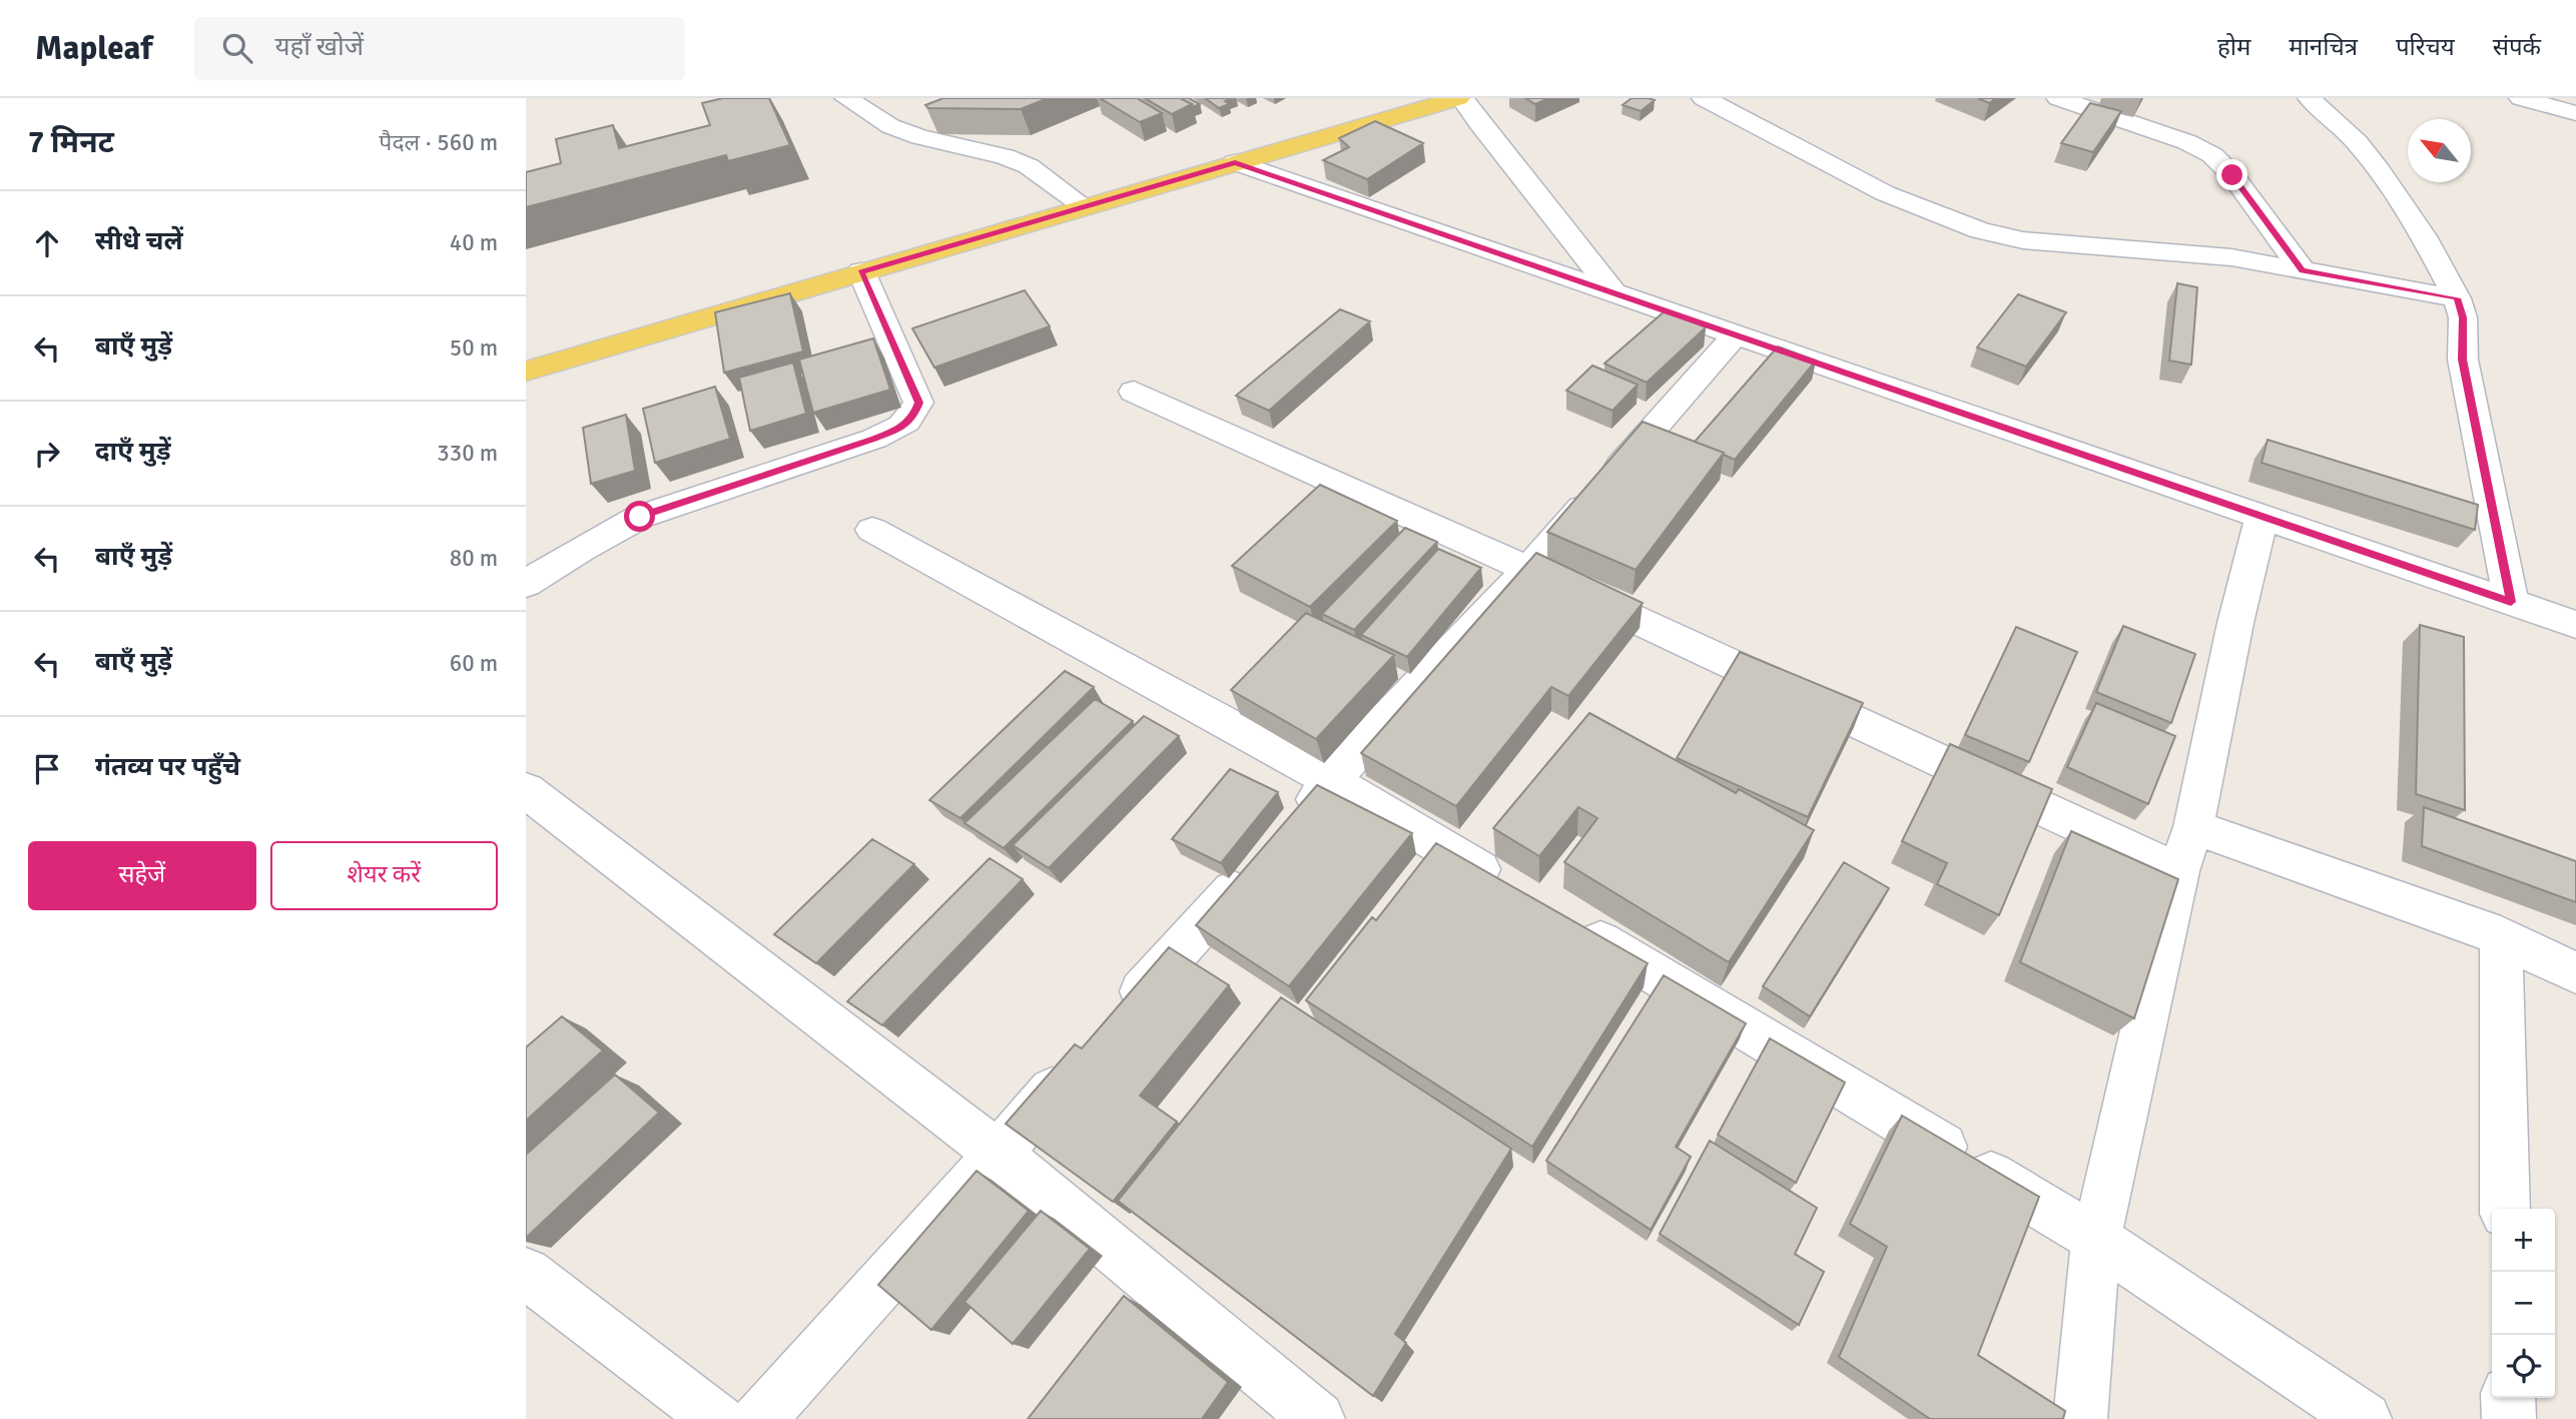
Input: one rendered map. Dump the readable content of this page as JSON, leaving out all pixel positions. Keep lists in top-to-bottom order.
{
  "north": "top left",
  "page": {
    "header": "Mapleaf",
    "search": "यहाँ खोजें",
    "nav": [
      "होम",
      "मानचित्र",
      "परिचय",
      "संपर्क"
    ],
    "heading": ["7 मिनट", "पैदल · 560 m"],
    "list": [
      ["सीधे चलें", "40 m"],
      ["बाएँ मुड़ें", "50 m"],
      ["दाएँ मुड़ें", "330 m"],
      ["बाएँ मुड़ें", "80 m"],
      ["बाएँ मुड़ें", "60 m"],
      "गंतव्य पर पहुँचे"
    ],
    "buttons": ["सहेजें", "शेयर करें"],
    "map_buttons": ["+", "−"]
  }
}
